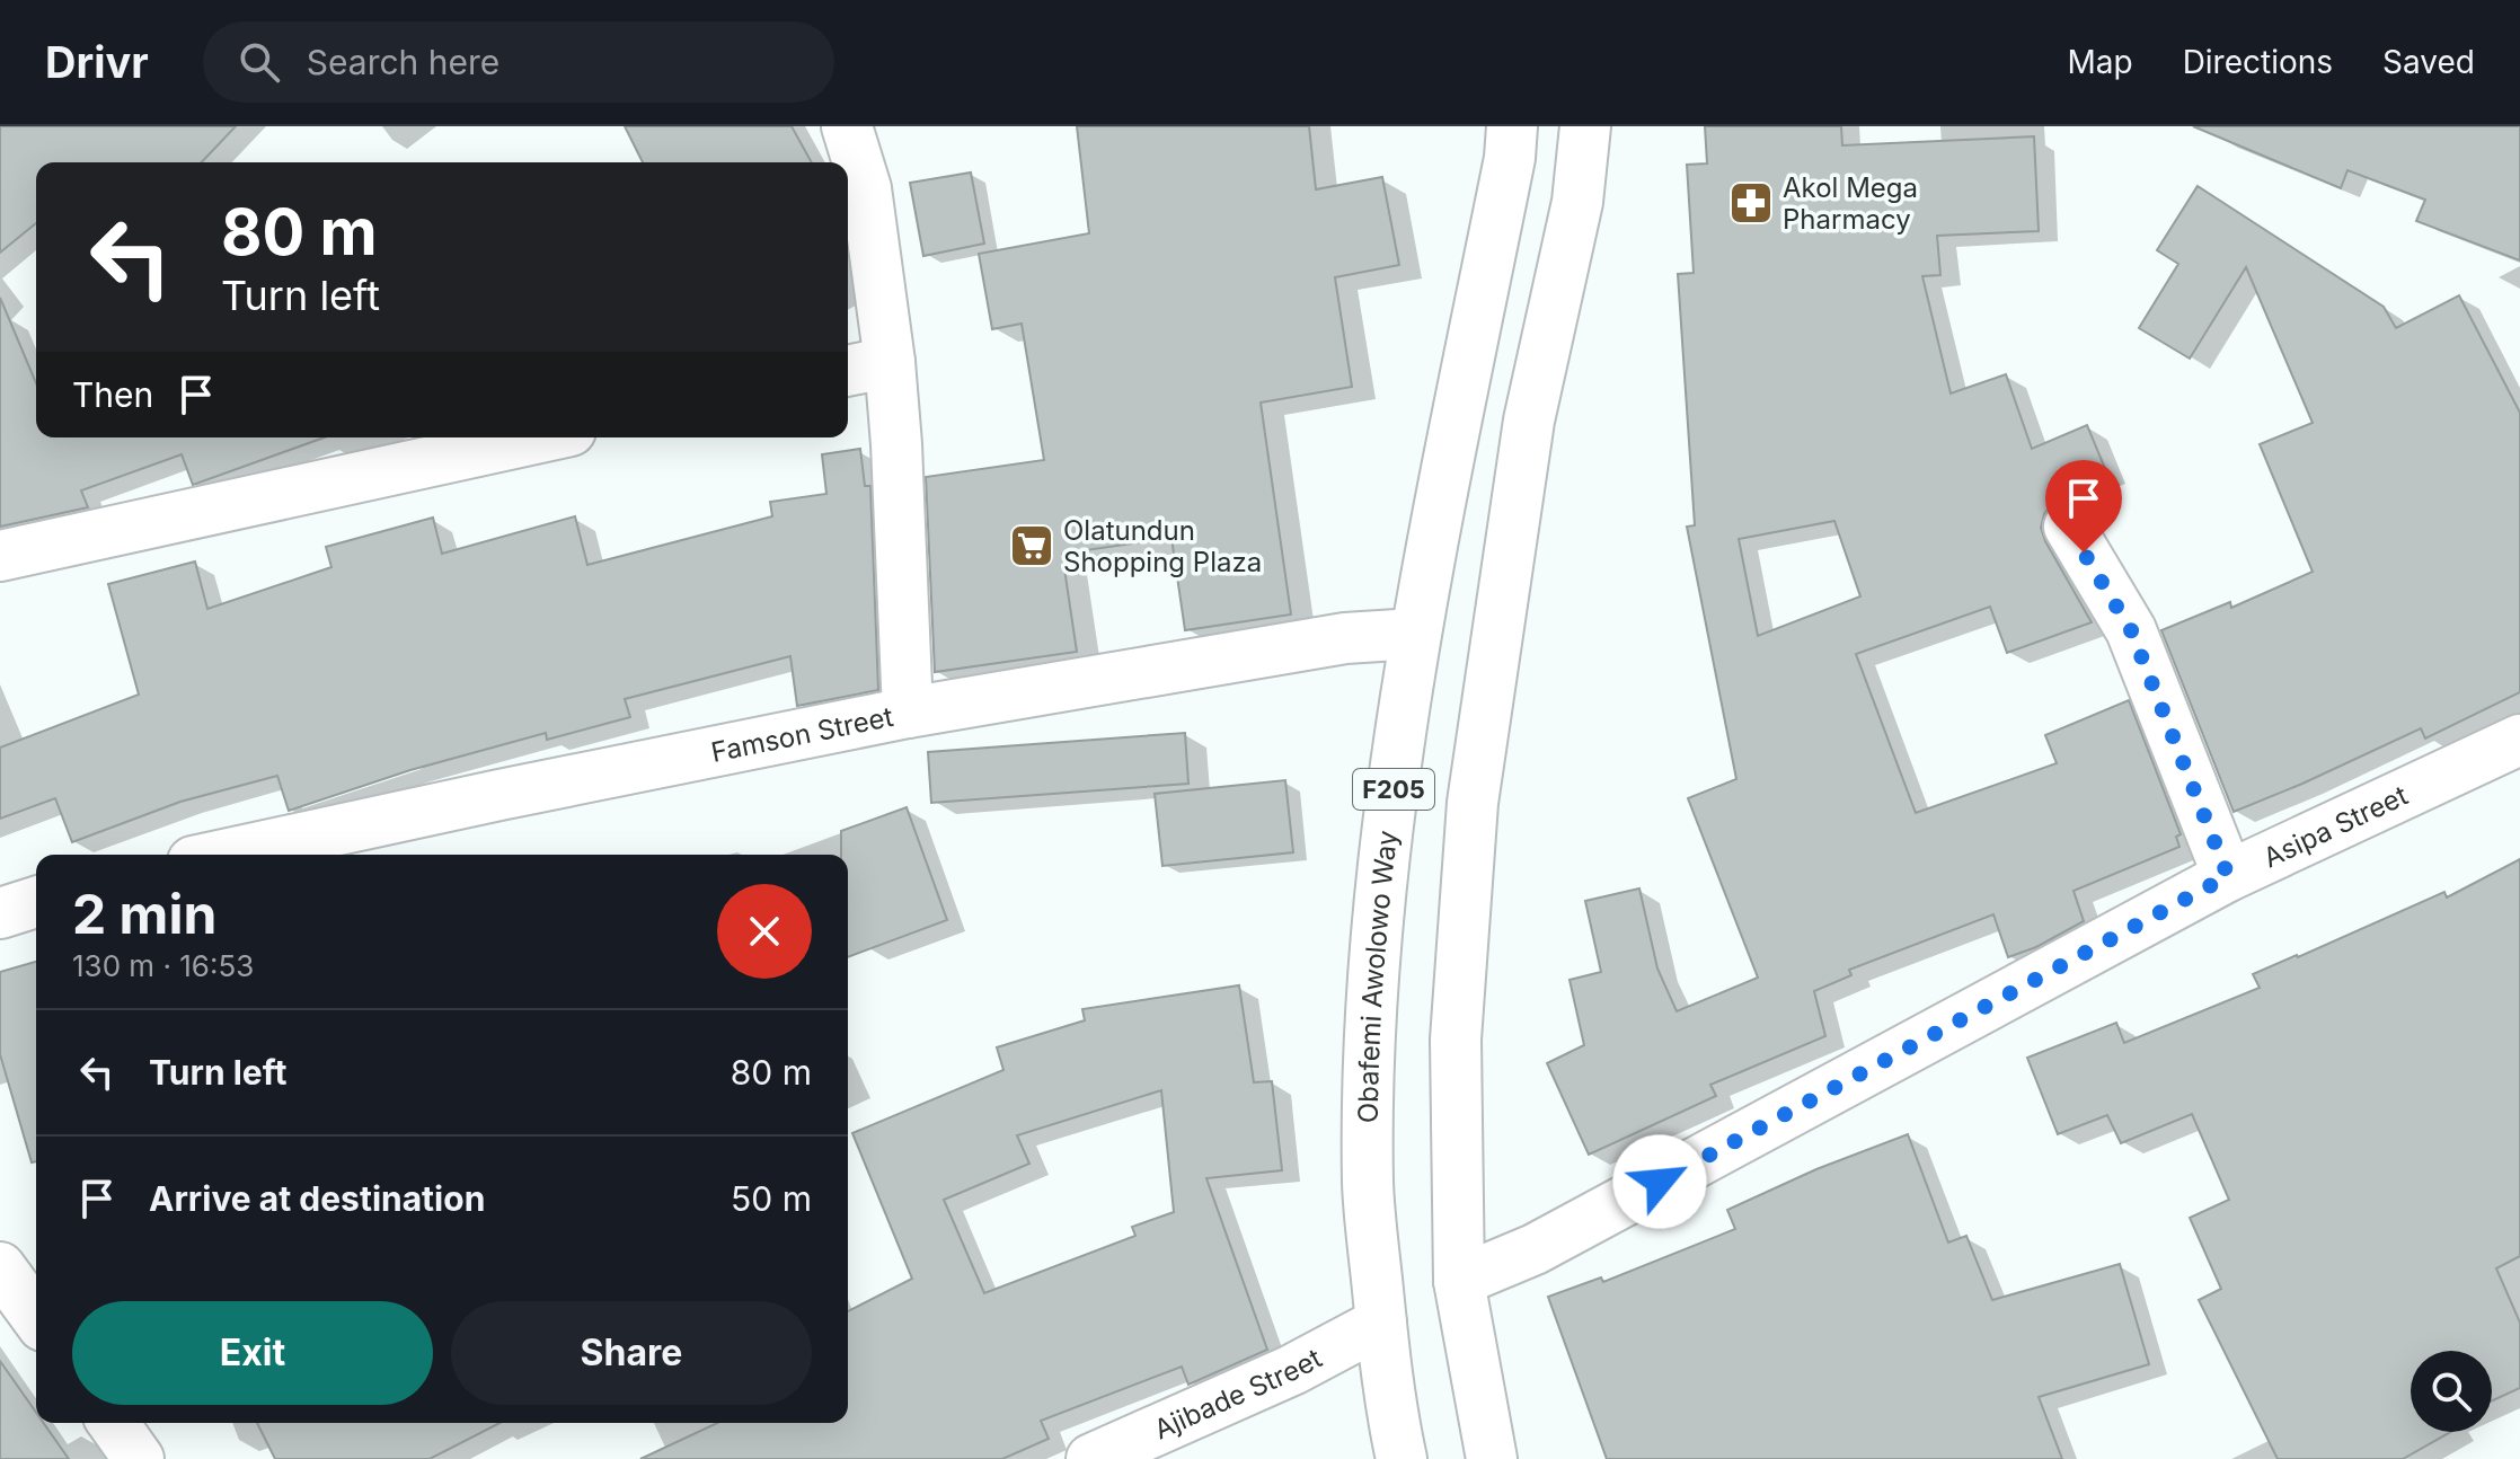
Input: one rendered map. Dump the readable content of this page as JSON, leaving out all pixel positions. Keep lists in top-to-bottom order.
{
  "streets": {
    "street": [
      "Famson Street",
      "F205",
      "Asipa Street",
      "Obafemi Awolowo Way",
      "Ajibade Street"
    ]
  },
  "crossings": [
    ["Famson Street", "Obafemi Awolowo Way"],
    ["F205", "Asipa Street"],
    ["Obafemi Awolowo Way", "Ajibade Street"]
  ],
  "places": {
    "pharmacy": ["Akol Mega Pharmacy"],
    "supermarket": ["Olatundun Shopping Plaza"]
  },
  "page": {
    "header": "Drivr",
    "search": "Search here",
    "nav": ["Map", "Directions", "Saved"],
    "turn": ["80 m", "Turn left"],
    "then": "Then",
    "heading": ["2 min", "130 m · 16:53"],
    "list": [
      {
        "name": "Turn left",
        "value": "80 m"
      },
      {
        "name": "Arrive at destination",
        "value": "50 m"
      }
    ],
    "buttons": ["Exit", "Share"]
  }
}
